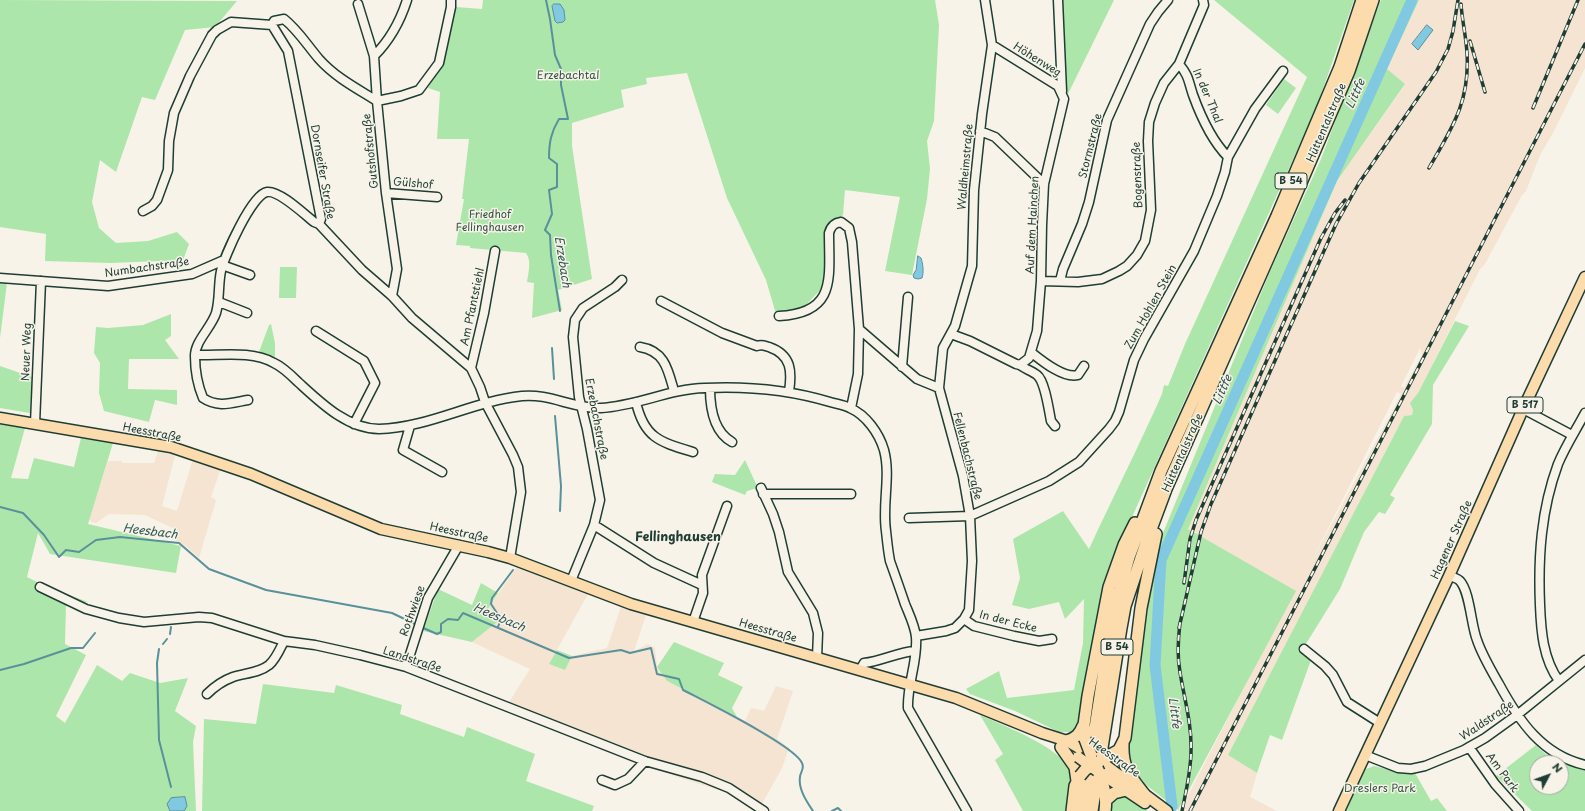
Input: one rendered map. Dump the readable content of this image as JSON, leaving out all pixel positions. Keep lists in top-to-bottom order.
{
  "streets": {
    "highway": ["Hüttentalstraße", "B 54"],
    "main road": ["B 517", "Heesstraße", "Hagener Straße"],
    "street": [
      "Höhenweg",
      "In der Thal",
      "Stormstraße",
      "Gutshofstraße",
      "Waldheimstraße",
      "Dornseifer Straße",
      "Bogenstraße",
      "Gülshof",
      "Auf dem Hainchen",
      "Numbachstraße",
      "Am Pfantstiehl",
      "Zum Hohlen Stein",
      "Neuer Weg",
      "Erzebachstraße",
      "Fellenbachstraße",
      "Rothwiese",
      "In der Ecke",
      "Landstraße",
      "Waldstraße",
      "Am Park"
    ]
  },
  "crossings": [
    ["Höhenweg", "Waldheimstraße"],
    ["Höhenweg", "Auf dem Hainchen"],
    ["In der Thal", "Bogenstraße"],
    ["In der Thal", "Zum Hohlen Stein"],
    ["Stormstraße", "Bogenstraße"],
    ["Gutshofstraße", "Dornseifer Straße"],
    ["Gutshofstraße", "Gülshof"],
    ["Dornseifer Straße", "Am Pfantstiehl"],
    ["Dornseifer Straße", "Heesstraße"],
    ["Bogenstraße", "Auf dem Hainchen"],
    ["Numbachstraße", "Neuer Weg"],
    ["Zum Hohlen Stein", "Fellenbachstraße"],
    ["Neuer Weg", "Heesstraße"],
    ["Erzebachstraße", "Heesstraße"],
    ["Heesstraße", "Rothwiese"],
    ["Fellenbachstraße", "In der Ecke"],
    ["Hagener Straße", "Waldstraße"],
    ["Rothwiese", "Landstraße"],
    ["Waldstraße", "Am Park"]
  ],
  "districts": ["Fellinghausen"],
  "water": ["Littfe", "Erzebach", "Heesbach"],
  "parks": ["Erzebachtal", "Friedhof Fellinghausen", "Dreslers Park"],
  "north": "top right"
}
